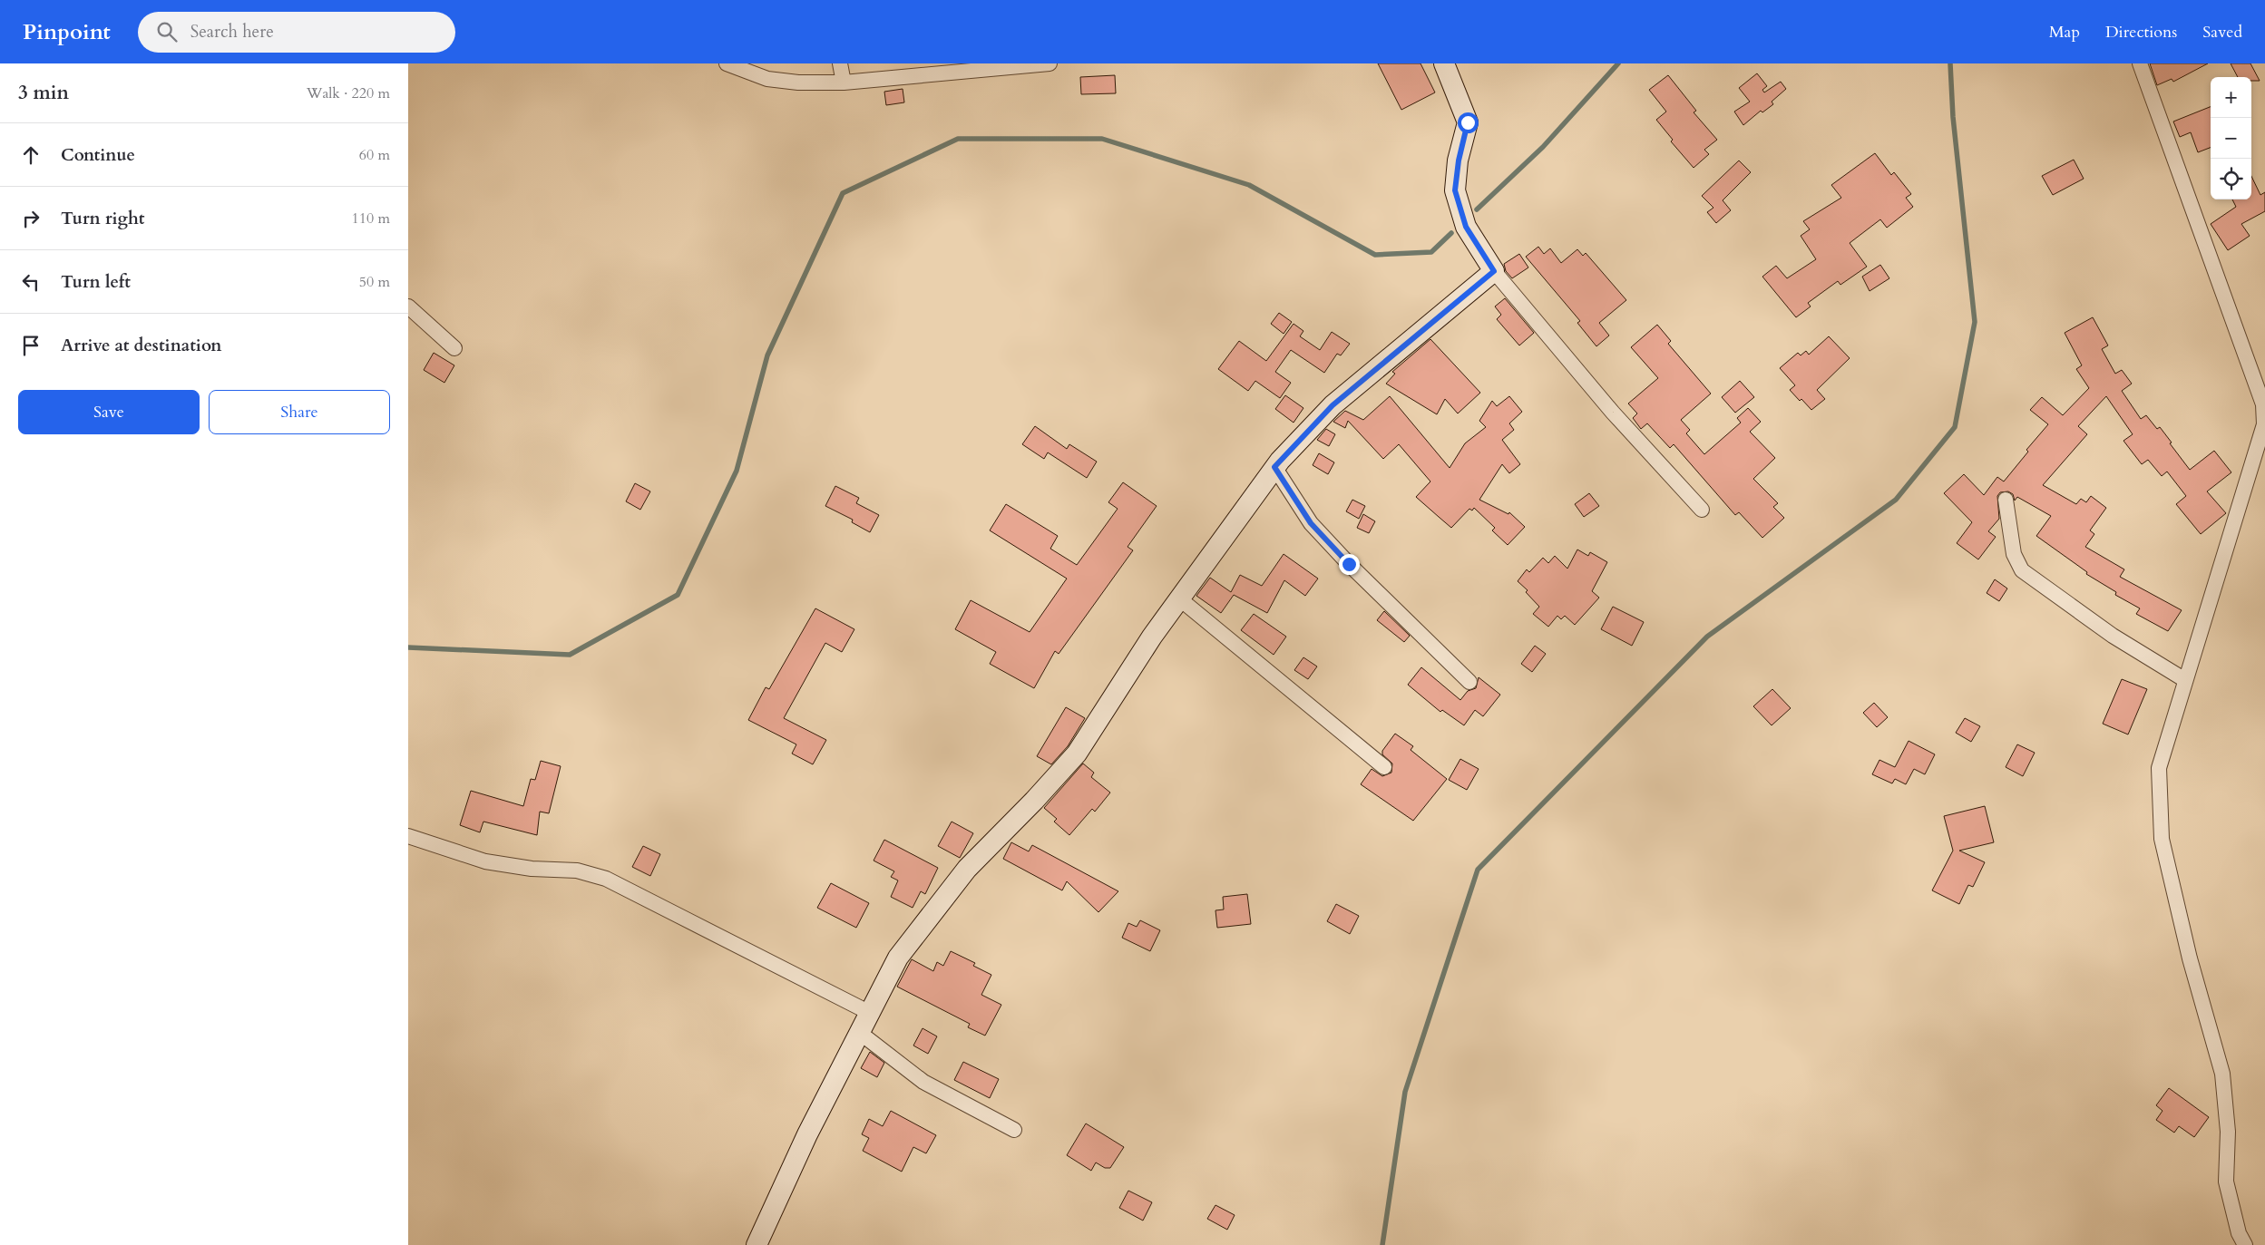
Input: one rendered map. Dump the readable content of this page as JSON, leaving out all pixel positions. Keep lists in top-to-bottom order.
{
  "page": {
    "header": "Pinpoint",
    "search": "Search here",
    "nav": ["Map", "Directions", "Saved"],
    "heading": ["3 min", "Walk · 220 m"],
    "map_buttons": ["+", "−"],
    "list": [
      ["Continue", "60 m"],
      ["Turn right", "110 m"],
      ["Turn left", "50 m"],
      "Arrive at destination"
    ],
    "buttons": ["Save", "Share"]
  }
}
